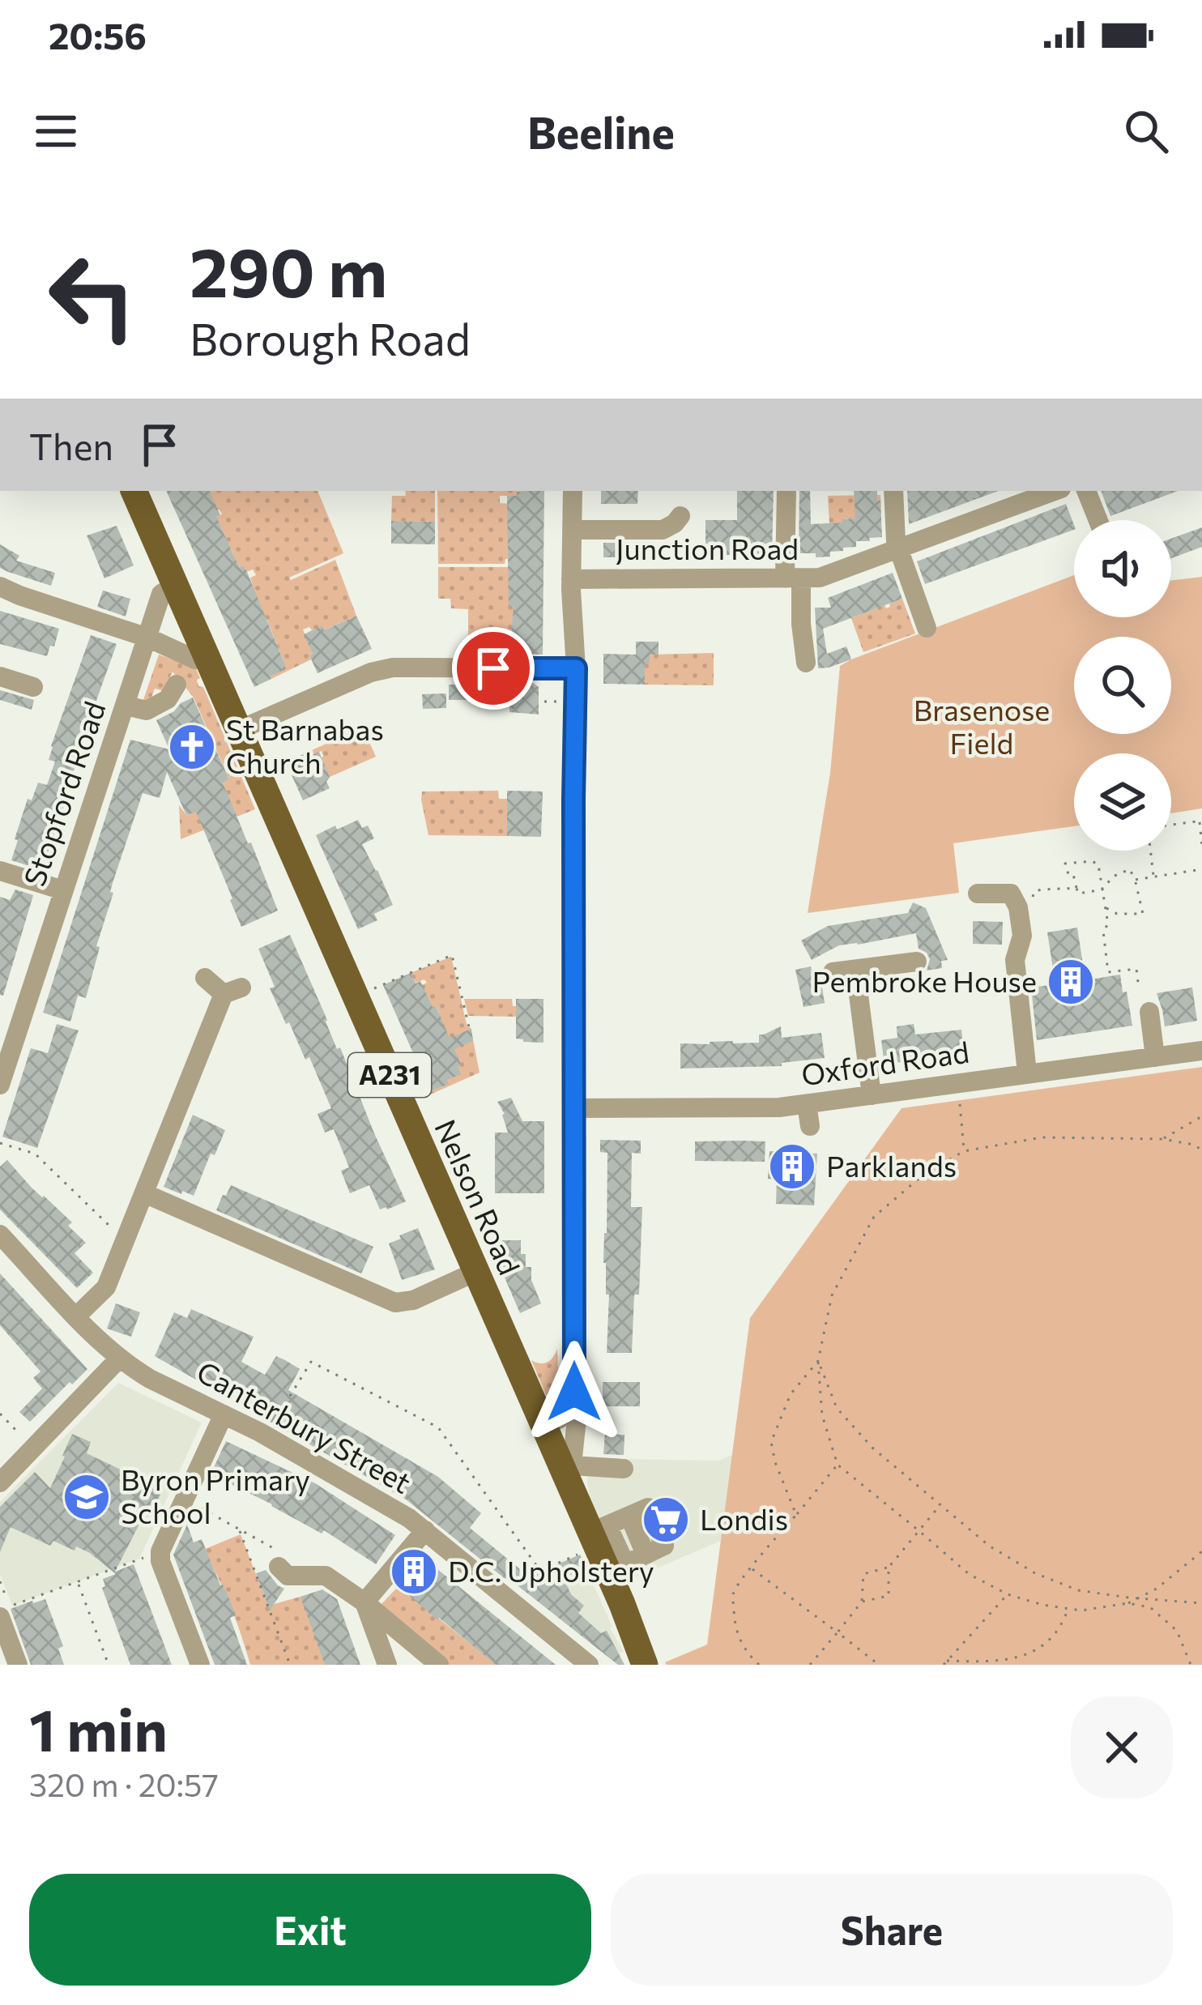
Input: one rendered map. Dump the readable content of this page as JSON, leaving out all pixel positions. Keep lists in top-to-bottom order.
{
  "streets": {
    "main road": ["A231", "Nelson Road"],
    "street": [
      "Junction Road",
      "Stopford Road",
      "Oxford Road",
      "Canterbury Street"
    ]
  },
  "crossings": [
    ["Stopford Road", "Nelson Road"]
  ],
  "parks": ["Brasenose Field"],
  "places": {
    "church": ["St Barnabas Church"],
    "building": ["Pembroke House", "Parklands", "D.C. Upholstery"],
    "school or university": ["Byron Primary School"],
    "supermarket": ["Londis"]
  },
  "page": {
    "status": "20:56",
    "header": "Beeline",
    "turn": ["290 m", "Borough Road"],
    "then": "Then",
    "heading": ["1 min", "320 m · 20:57"],
    "buttons": ["Exit", "Share"]
  }
}
